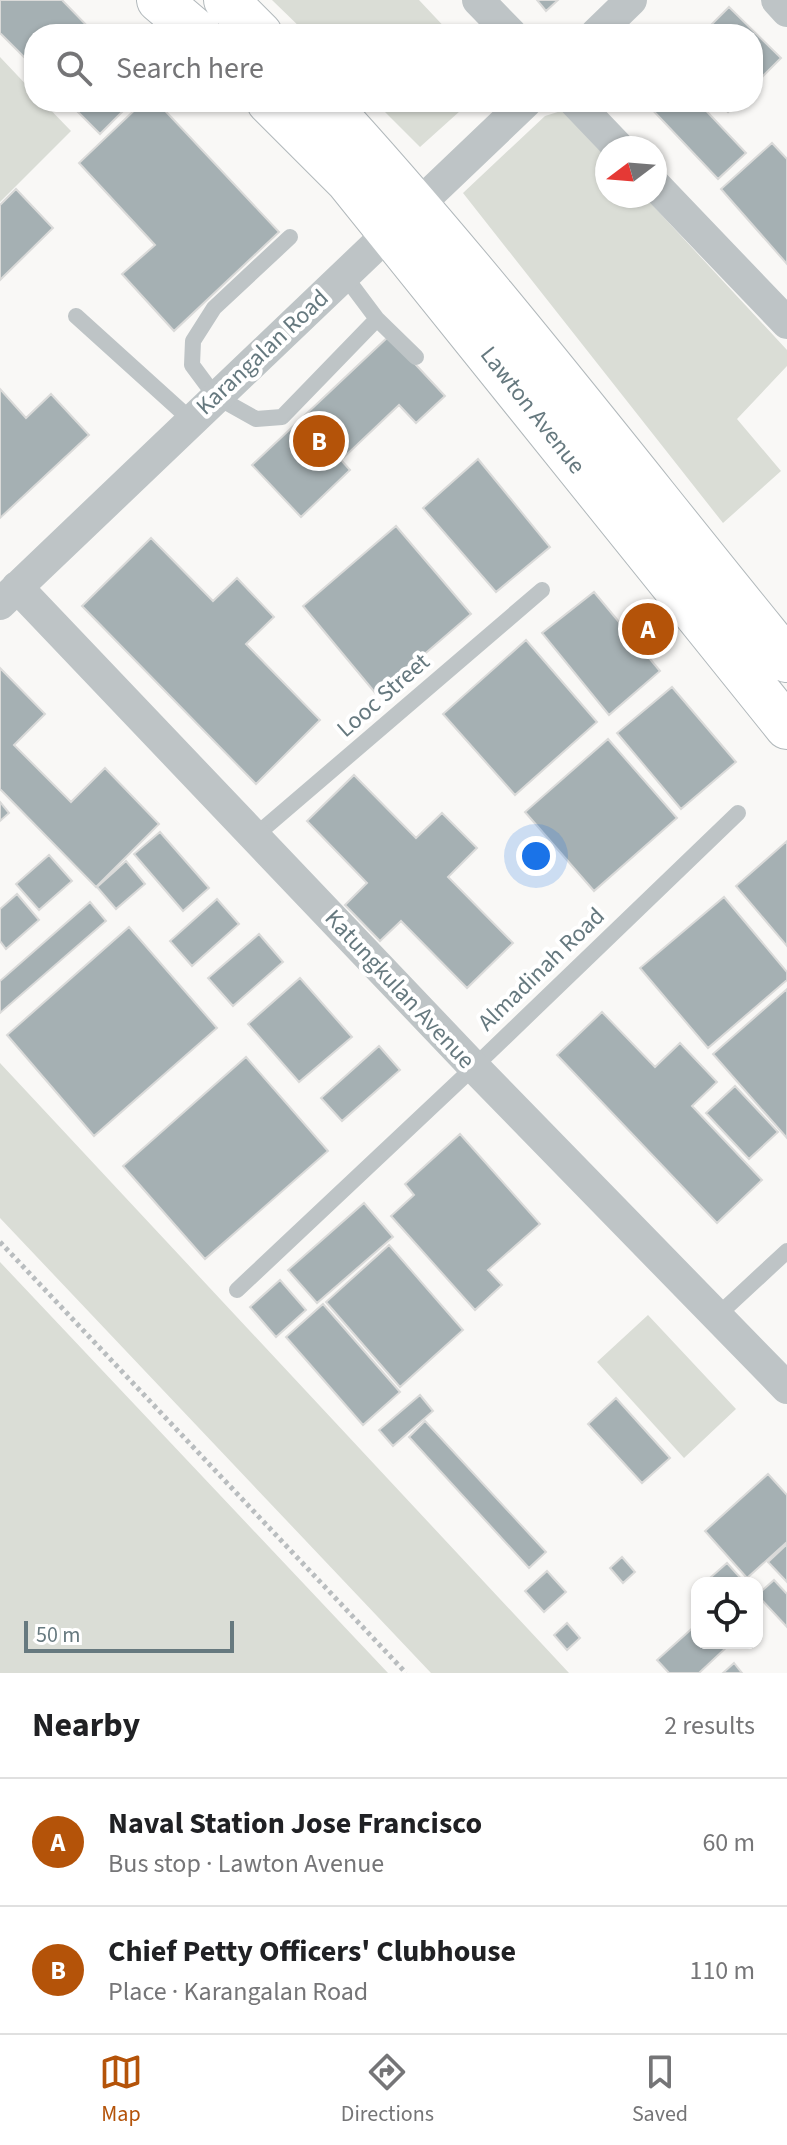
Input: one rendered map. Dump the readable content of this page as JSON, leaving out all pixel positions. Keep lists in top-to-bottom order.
{
  "streets": {
    "main road": ["Lawton Avenue"],
    "street": ["Karangalan Road", "Katungkulan Avenue"],
    "lane": ["Looc Street", "Almadinah Road"]
  },
  "crossings": [
    ["Karangalan Road", "Lawton Avenue"],
    ["Karangalan Road", "Katungkulan Avenue"],
    ["Looc Street", "Katungkulan Avenue"],
    ["Almadinah Road", "Katungkulan Avenue"]
  ],
  "scale_bar": "50 m",
  "north": "left",
  "page": {
    "search": "Search here",
    "pins": ["B", "A"],
    "scale": "50 m",
    "heading": ["Nearby", "2 results"],
    "list": [
      {
        "mark": "A",
        "name": "Naval Station Jose Francisco",
        "note": "Bus stop · Lawton Avenue",
        "value": "60 m"
      },
      {
        "mark": "B",
        "name": "Chief Petty Officers' Clubhouse",
        "note": "Place · Karangalan Road",
        "value": "110 m"
      }
    ],
    "nav": ["Map", "Directions", "Saved"]
  }
}
